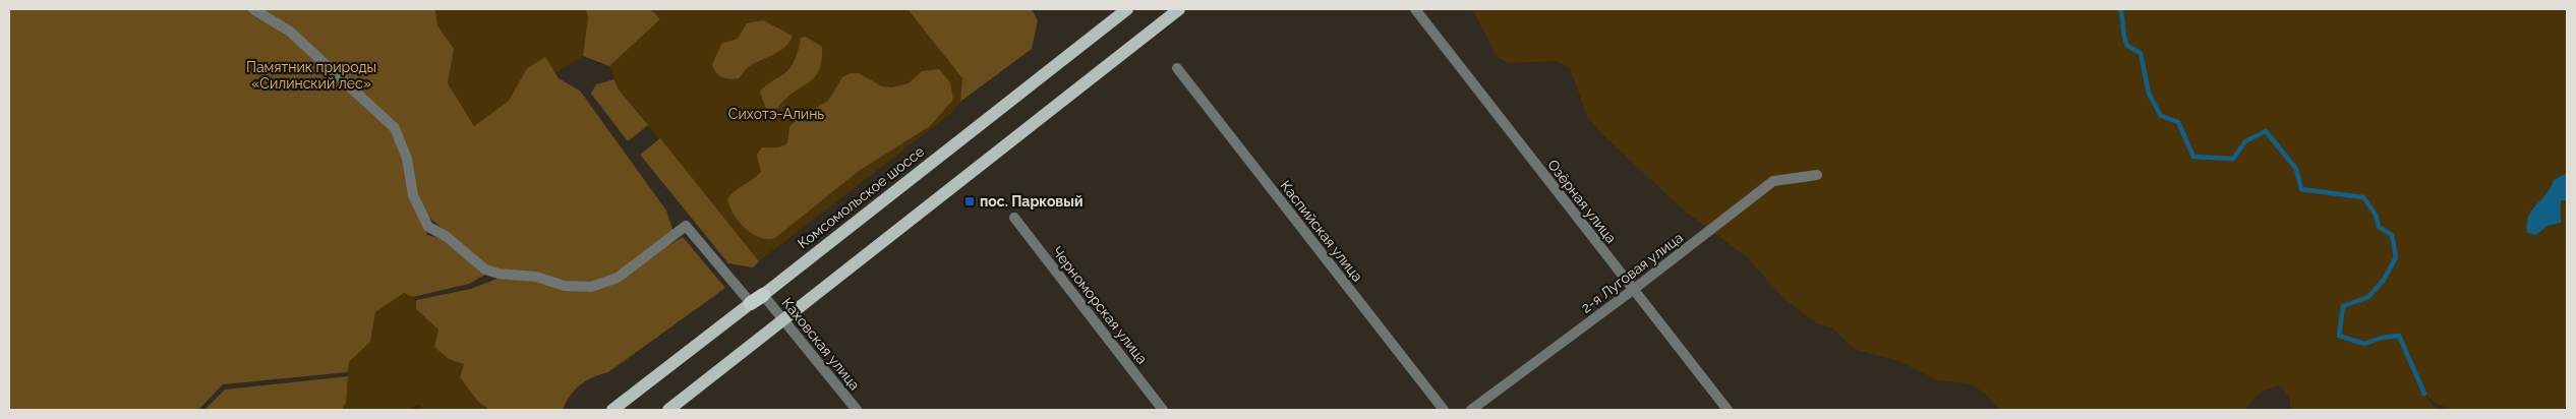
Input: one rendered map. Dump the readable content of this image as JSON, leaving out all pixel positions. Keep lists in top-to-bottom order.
{
  "streets": {
    "highway": ["Комсомольское шоссе"],
    "street": [
      "Озёрная улица",
      "Каспийская улица",
      "2-я Луговая улица",
      "Черноморская улица",
      "Каховская улица"
    ]
  },
  "crossings": [
    ["Комсомольское шоссе", "Каховская улица"],
    ["Озёрная улица", "2-я Луговая улица"]
  ],
  "parks": ["Памятник природы «Силинский лес»", "Сихотэ-Алинь"],
  "places": {
    "transit": ["пос. Парковый"]
  }
}
